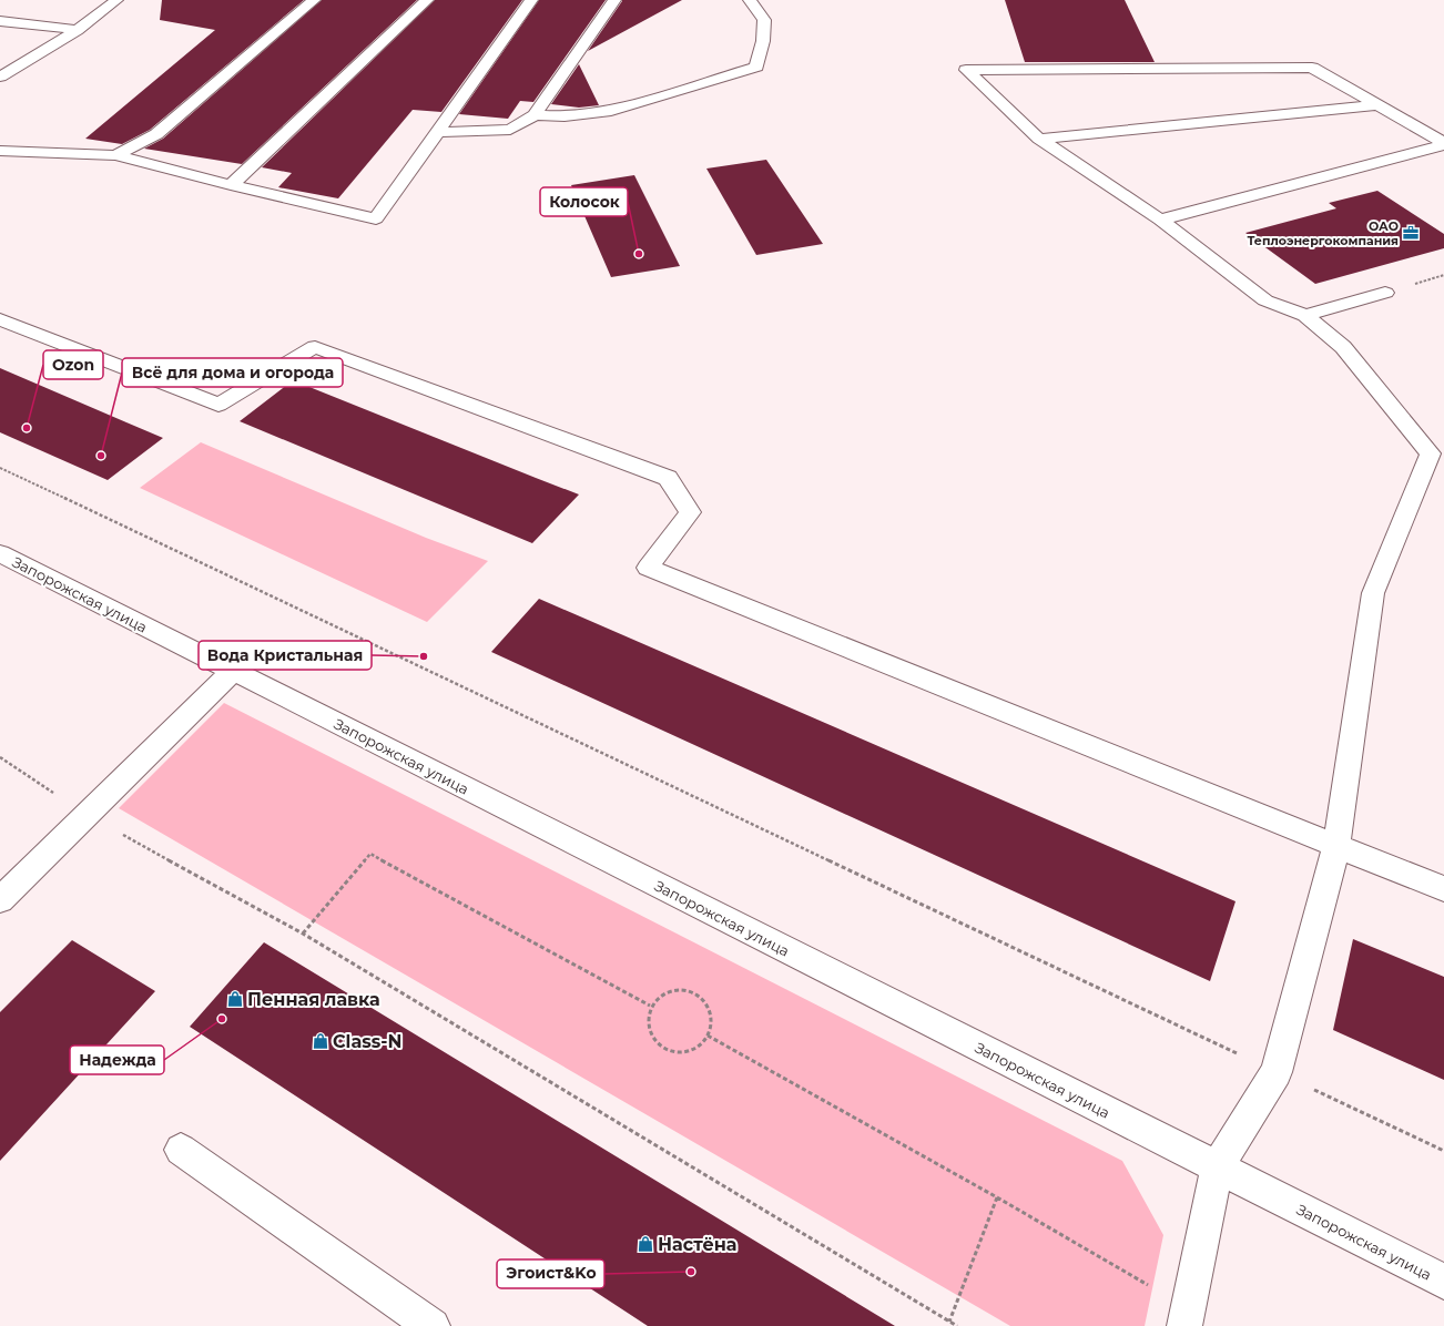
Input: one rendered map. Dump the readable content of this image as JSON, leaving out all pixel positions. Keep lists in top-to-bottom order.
{
  "streets": {
    "street": ["Запорожская улица"]
  },
  "places": {
    "office": ["ОАО Теплоэнергокомпания"],
    "other": [
      "Колосок",
      "Ozon",
      "Всё для дома и огорода",
      "Вода Кристальная",
      "Надежда",
      "Эгоист&Kо"
    ],
    "shop": ["Пенная лавка", "Class-N", "Настёна"]
  }
}
